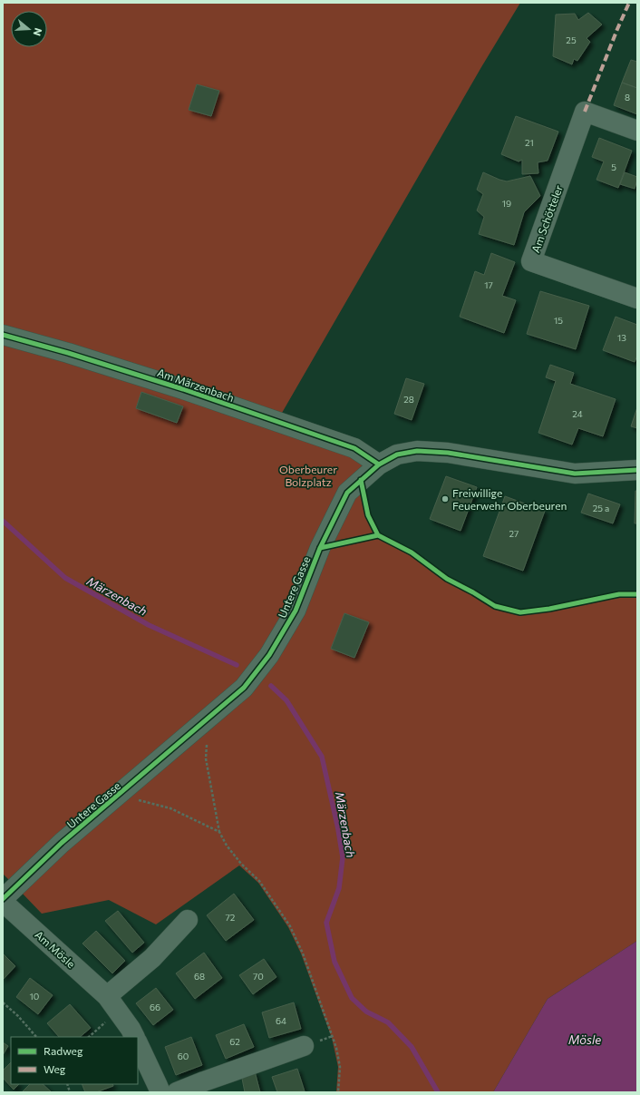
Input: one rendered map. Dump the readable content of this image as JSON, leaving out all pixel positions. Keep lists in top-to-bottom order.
{
  "streets": {
    "street": [
      "Am Schötteler",
      "Am Märzenbach",
      "Untere Gasse",
      "Am Mösle"
    ]
  },
  "crossings": [
    ["Am Märzenbach", "Untere Gasse"]
  ],
  "water": ["Märzenbach", "Mösle"],
  "parks": ["Oberbeurer Bolzplatz"],
  "places": ["Freiwillige Feuerwehr Oberbeuren"],
  "house_numbers": [
    "25",
    "8",
    "21",
    "5",
    "19",
    "17",
    "15",
    "13",
    "28",
    "24",
    "25 a",
    "27",
    "72",
    "68",
    "70",
    "10",
    "66",
    "64",
    "62",
    "60"
  ],
  "legend": ["Radweg", "Weg"],
  "north": "right"
}
